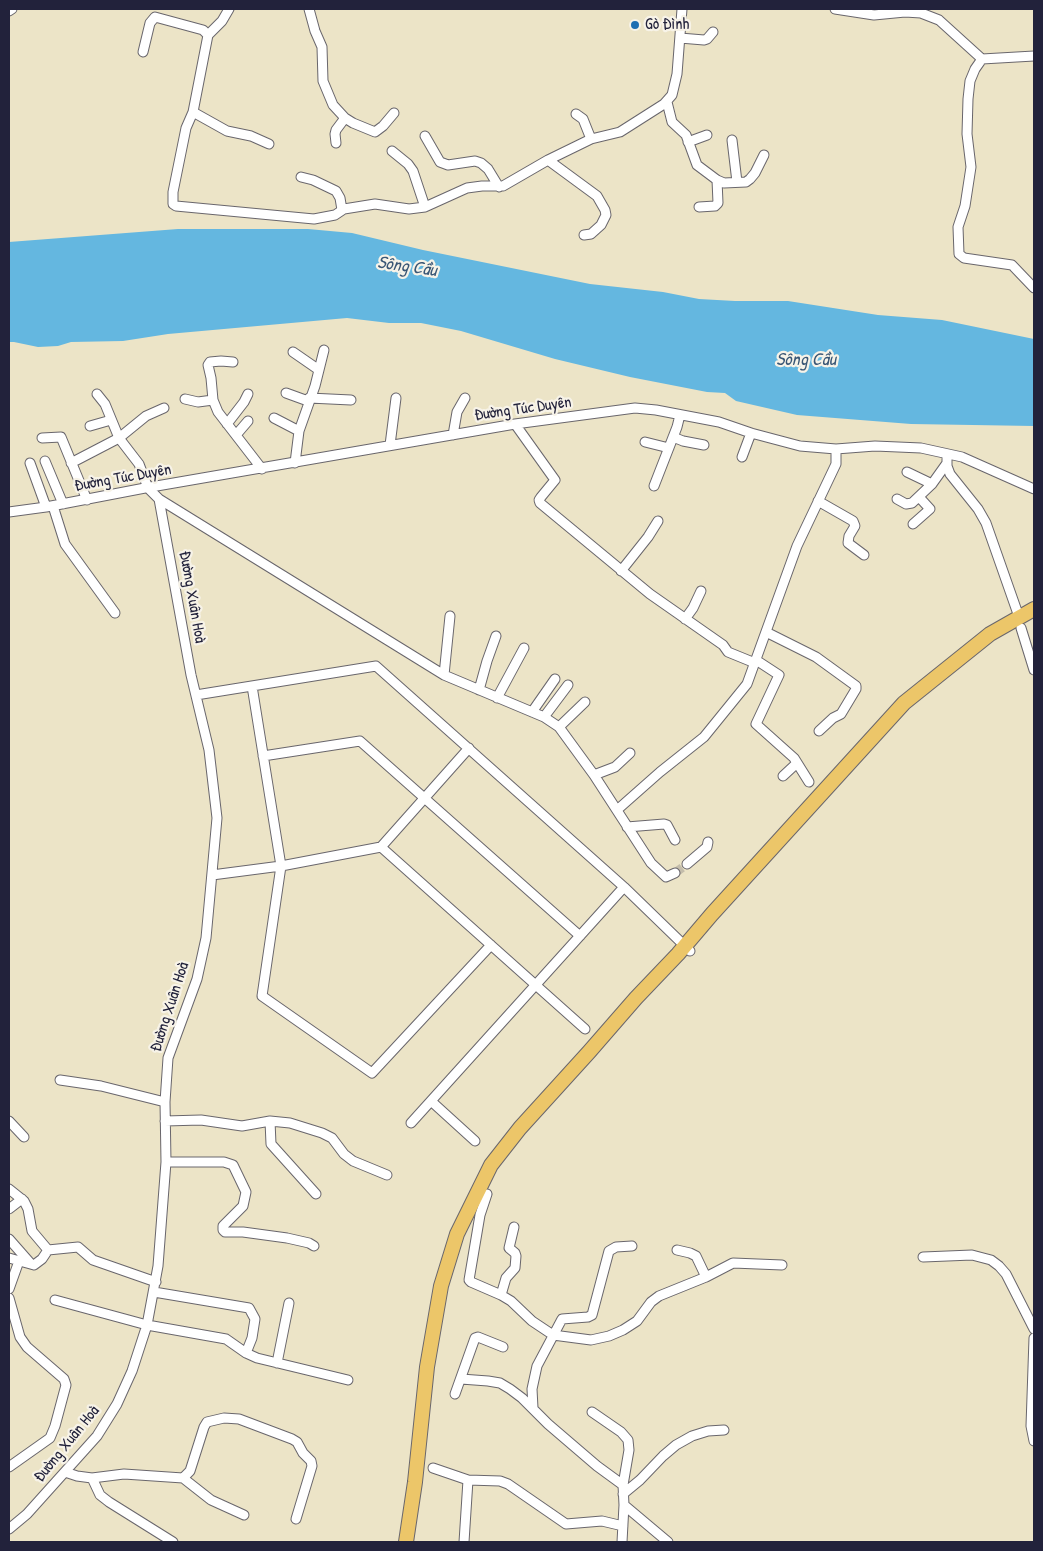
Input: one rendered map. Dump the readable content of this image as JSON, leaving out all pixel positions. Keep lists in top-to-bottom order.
{
  "streets": {
    "street": ["Đường Túc Duyên", "Đường Xuân Hoà"]
  },
  "water": ["Sông Cầu"],
  "places": ["Gò Đình"]
}
